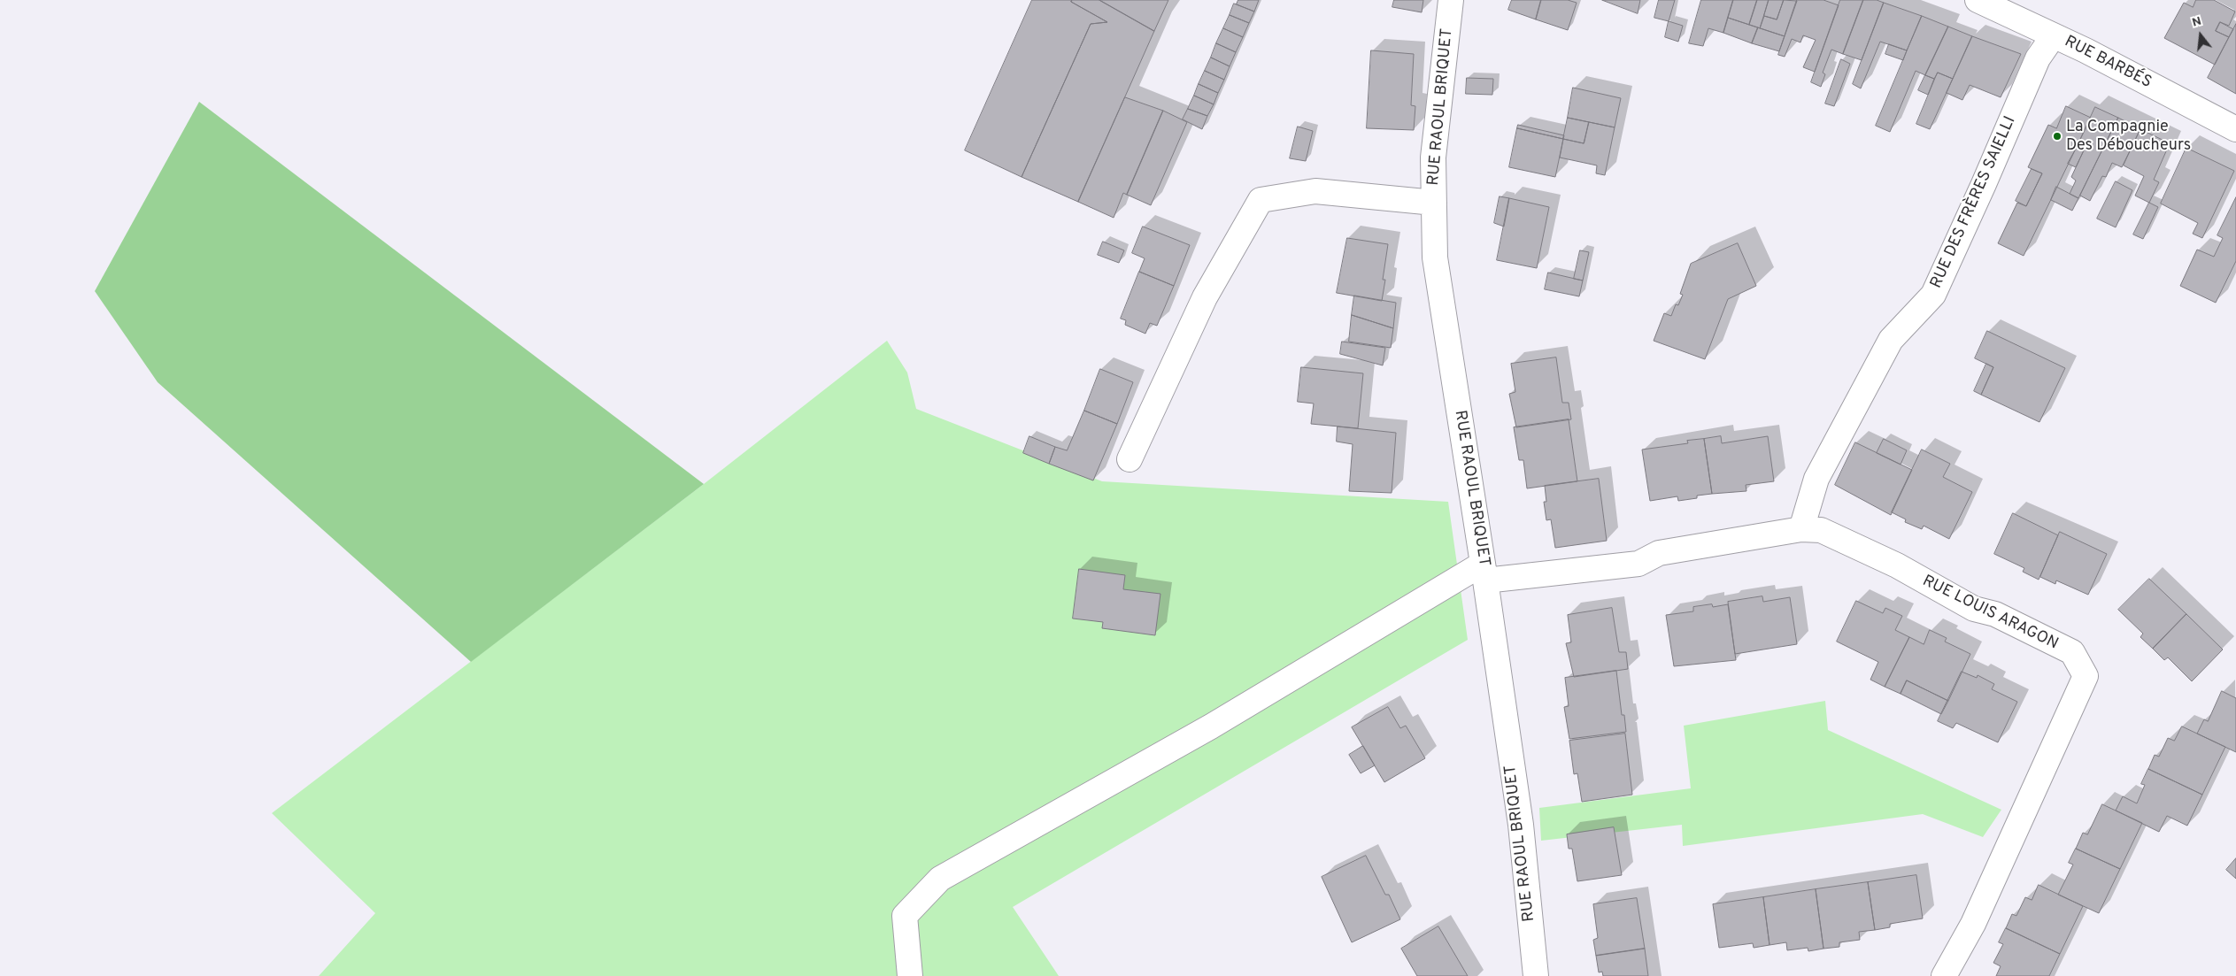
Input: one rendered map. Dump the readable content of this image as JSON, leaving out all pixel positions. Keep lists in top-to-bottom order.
{
  "streets": {
    "street": [
      "RUE BARBÉS",
      "RUE RAOUL BRIQUET",
      "RUE DES FRÈRES SAIELLI",
      "RUE LOUIS ARAGON"
    ]
  },
  "crossings": [
    ["RUE BARBÉS", "RUE DES FRÈRES SAIELLI"],
    ["RUE RAOUL BRIQUET", "RUE LOUIS ARAGON"],
    ["RUE DES FRÈRES SAIELLI", "RUE LOUIS ARAGON"]
  ],
  "places": ["La Compagnie Des Déboucheurs"],
  "north": "top"
}
